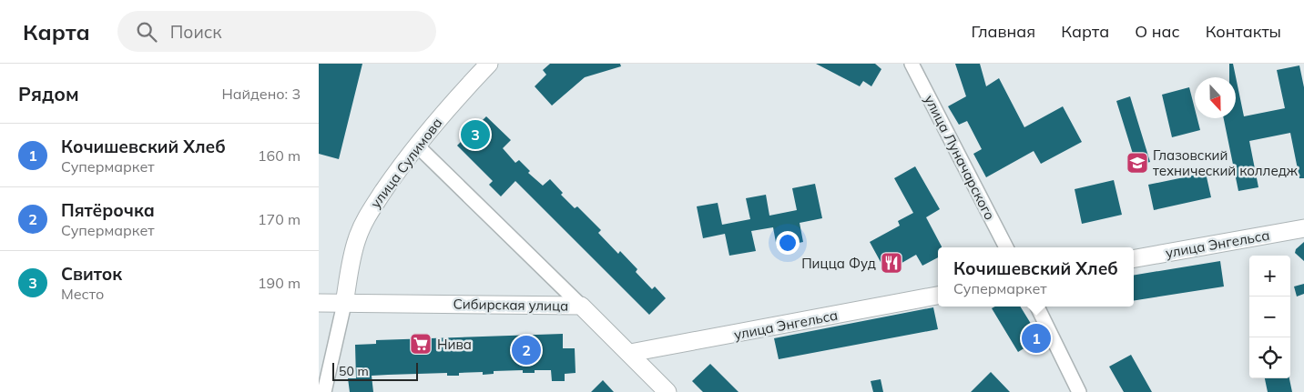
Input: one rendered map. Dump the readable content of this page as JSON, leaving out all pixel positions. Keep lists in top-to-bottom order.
{
  "streets": {
    "main road": ["улица Сулимова", "улица Энгельса", "Сибирская улица"],
    "street": ["улица Луначарского"]
  },
  "crossings": [
    ["улица Сулимова", "Сибирская улица"],
    ["улица Энгельса", "Сибирская улица"]
  ],
  "places": {
    "school or university": ["Глазовский технический колледж"],
    "restaurant": ["Пицца Фуд"],
    "supermarket": ["Нива"]
  },
  "scale_bar": "50 m",
  "north": "bottom",
  "page": {
    "header": "Карта",
    "search": "Поиск",
    "nav": [
      "Главная",
      "Карта",
      "О нас",
      "Контакты"
    ],
    "heading": ["Рядом", "Найдено: 3"],
    "pins": ["3", "1", "2"],
    "list": [
      {
        "mark": "1",
        "name": "Кочишевский Хлеб",
        "note": "Супермаркет",
        "value": "160 m"
      },
      {
        "mark": "2",
        "name": "Пятёрочка",
        "note": "Супермаркет",
        "value": "170 m"
      },
      {
        "mark": "3",
        "name": "Свиток",
        "note": "Место",
        "value": "190 m"
      }
    ],
    "popup": ["Кочишевский Хлеб", "Супермаркет"],
    "map_buttons": ["+", "−"],
    "scale": "50 m"
  }
}
